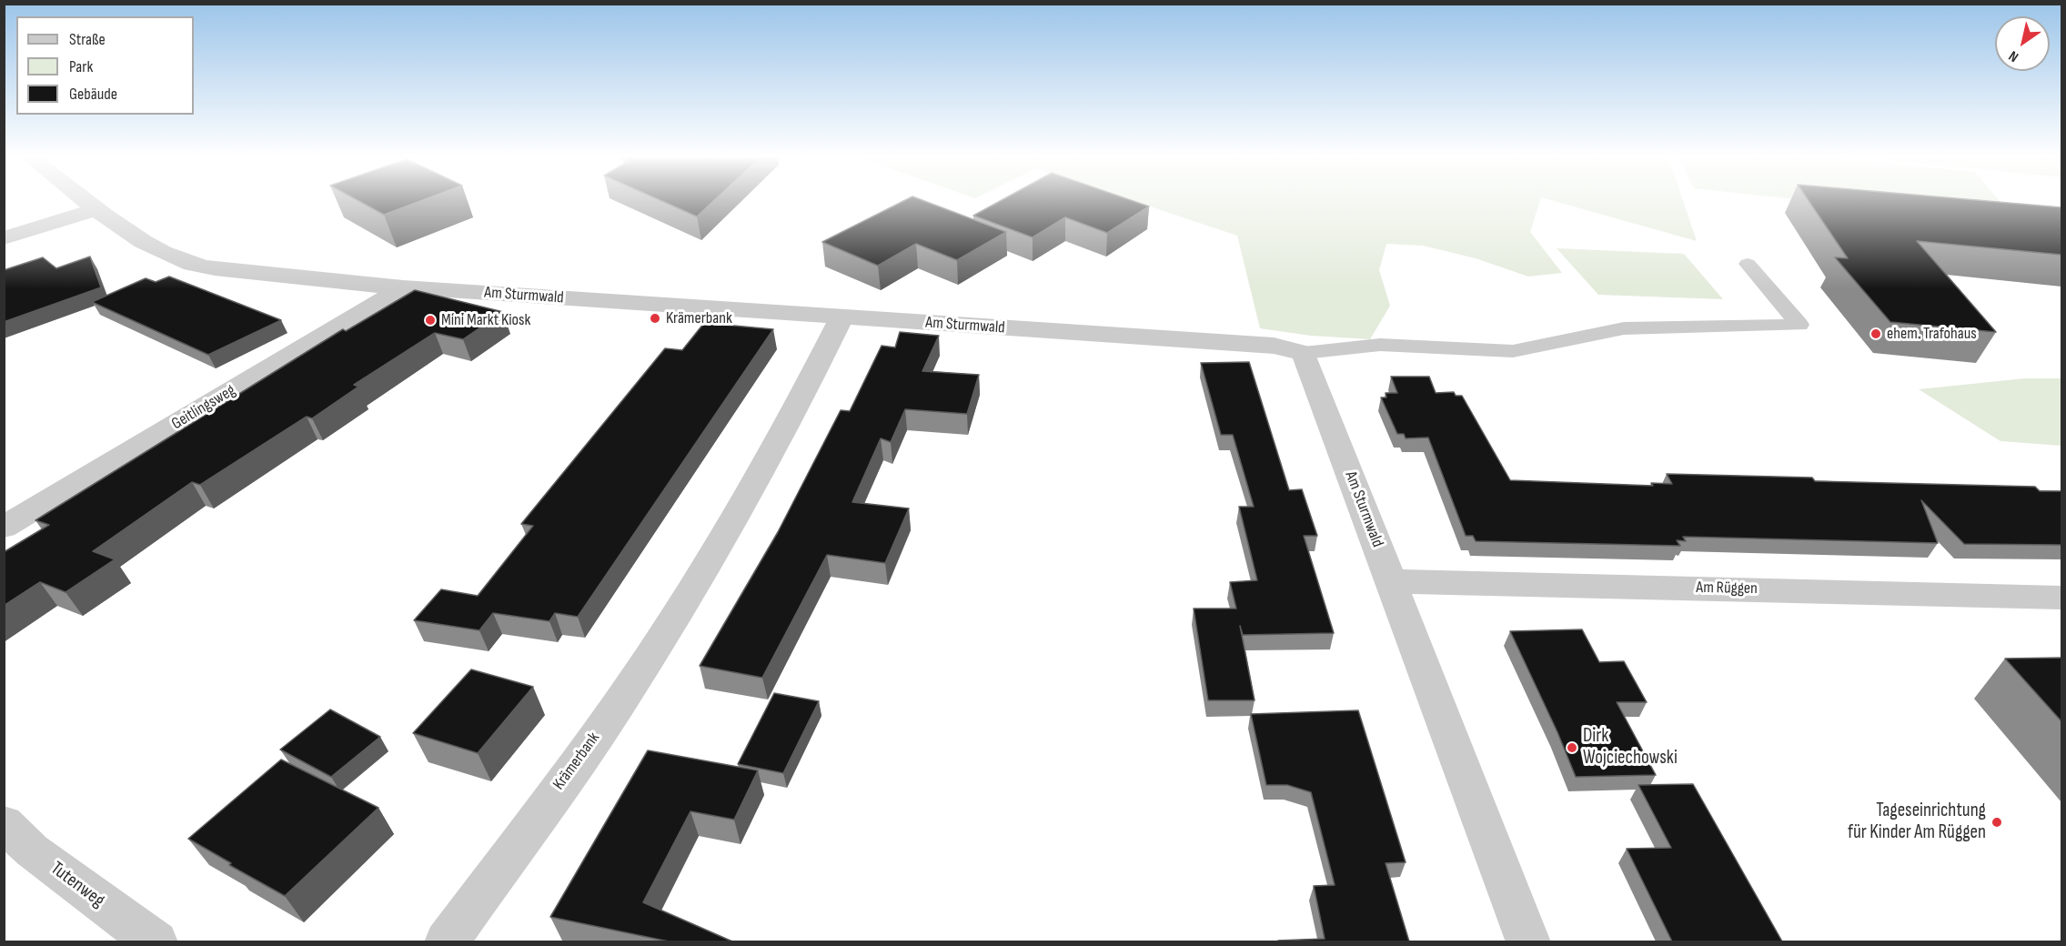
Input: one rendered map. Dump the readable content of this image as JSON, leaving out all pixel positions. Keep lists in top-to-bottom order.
{
  "streets": {
    "street": [
      "Am Sturmwald",
      "Geitlingsweg",
      "Am Rüggen",
      "Krämerbank",
      "Tutenweg"
    ]
  },
  "crossings": [
    ["Am Sturmwald", "Geitlingsweg"],
    ["Am Sturmwald", "Am Rüggen"],
    ["Am Sturmwald", "Krämerbank"]
  ],
  "places": [
    "Krämerbank",
    "Mini Markt Kiosk",
    "ehem. Trafohaus",
    "Dirk Wojciechowski",
    "Tageseinrichtung für Kinder Am Rüggen"
  ],
  "legend": ["Straße", "Park", "Gebäude"],
  "north": "bottom left"
}
